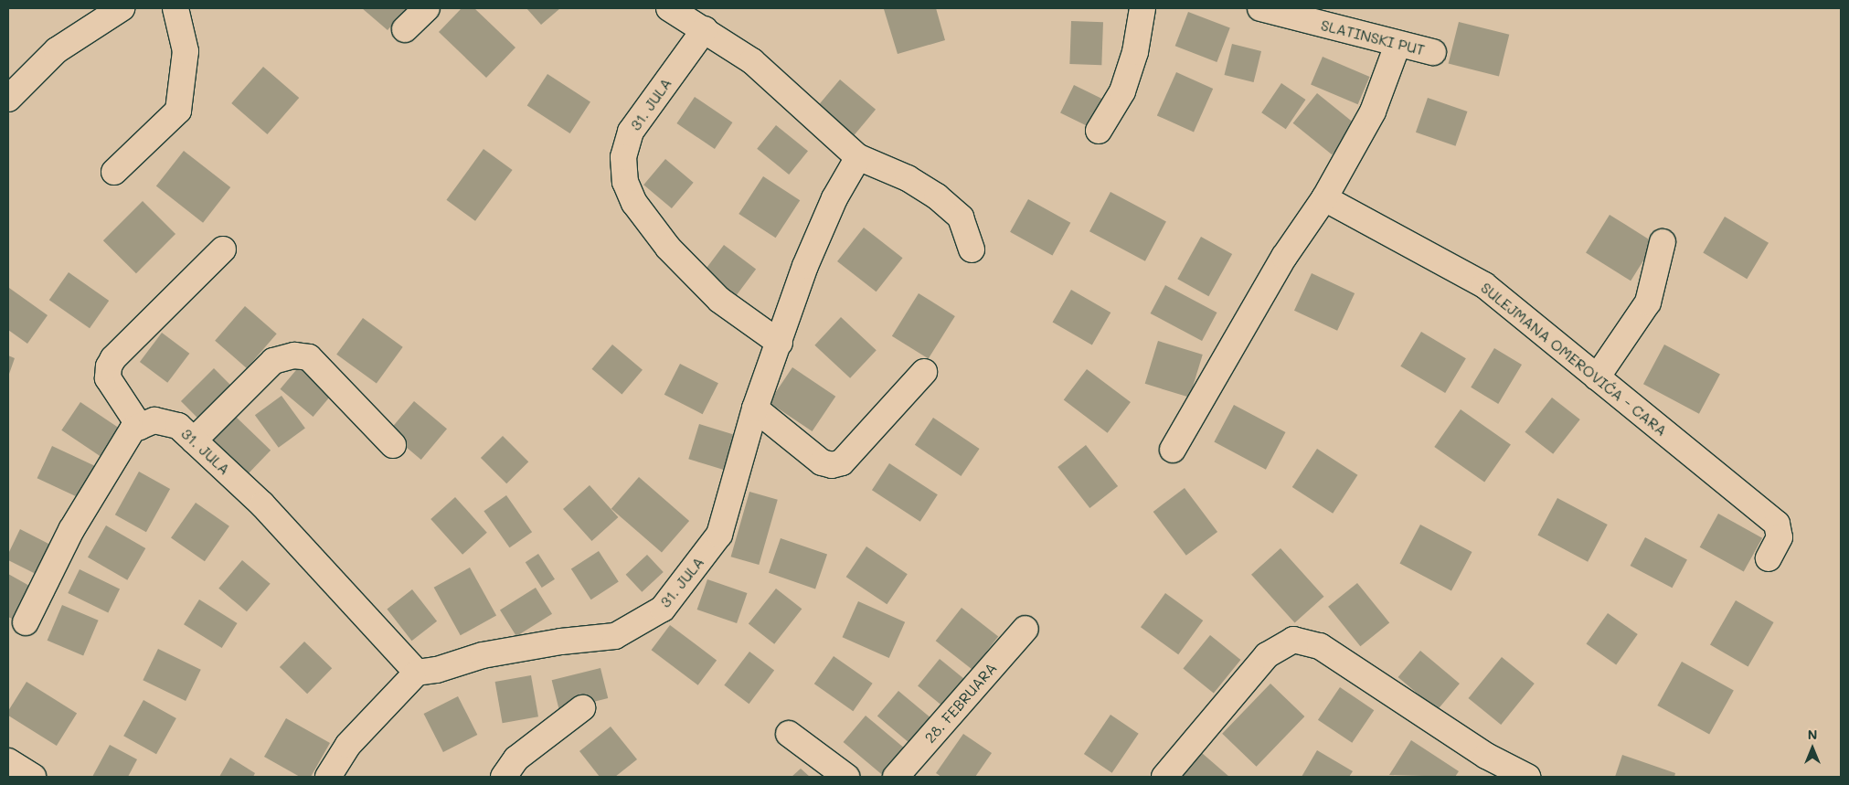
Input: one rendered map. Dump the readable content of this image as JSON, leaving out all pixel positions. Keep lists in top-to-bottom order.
{
  "streets": {
    "street": [
      "SLATINSKI PUT",
      "31. JULA",
      "SULEJMANA OMEROVIĆA - CARA",
      "28. FEBRUARA"
    ]
  },
  "north": "top"
}
